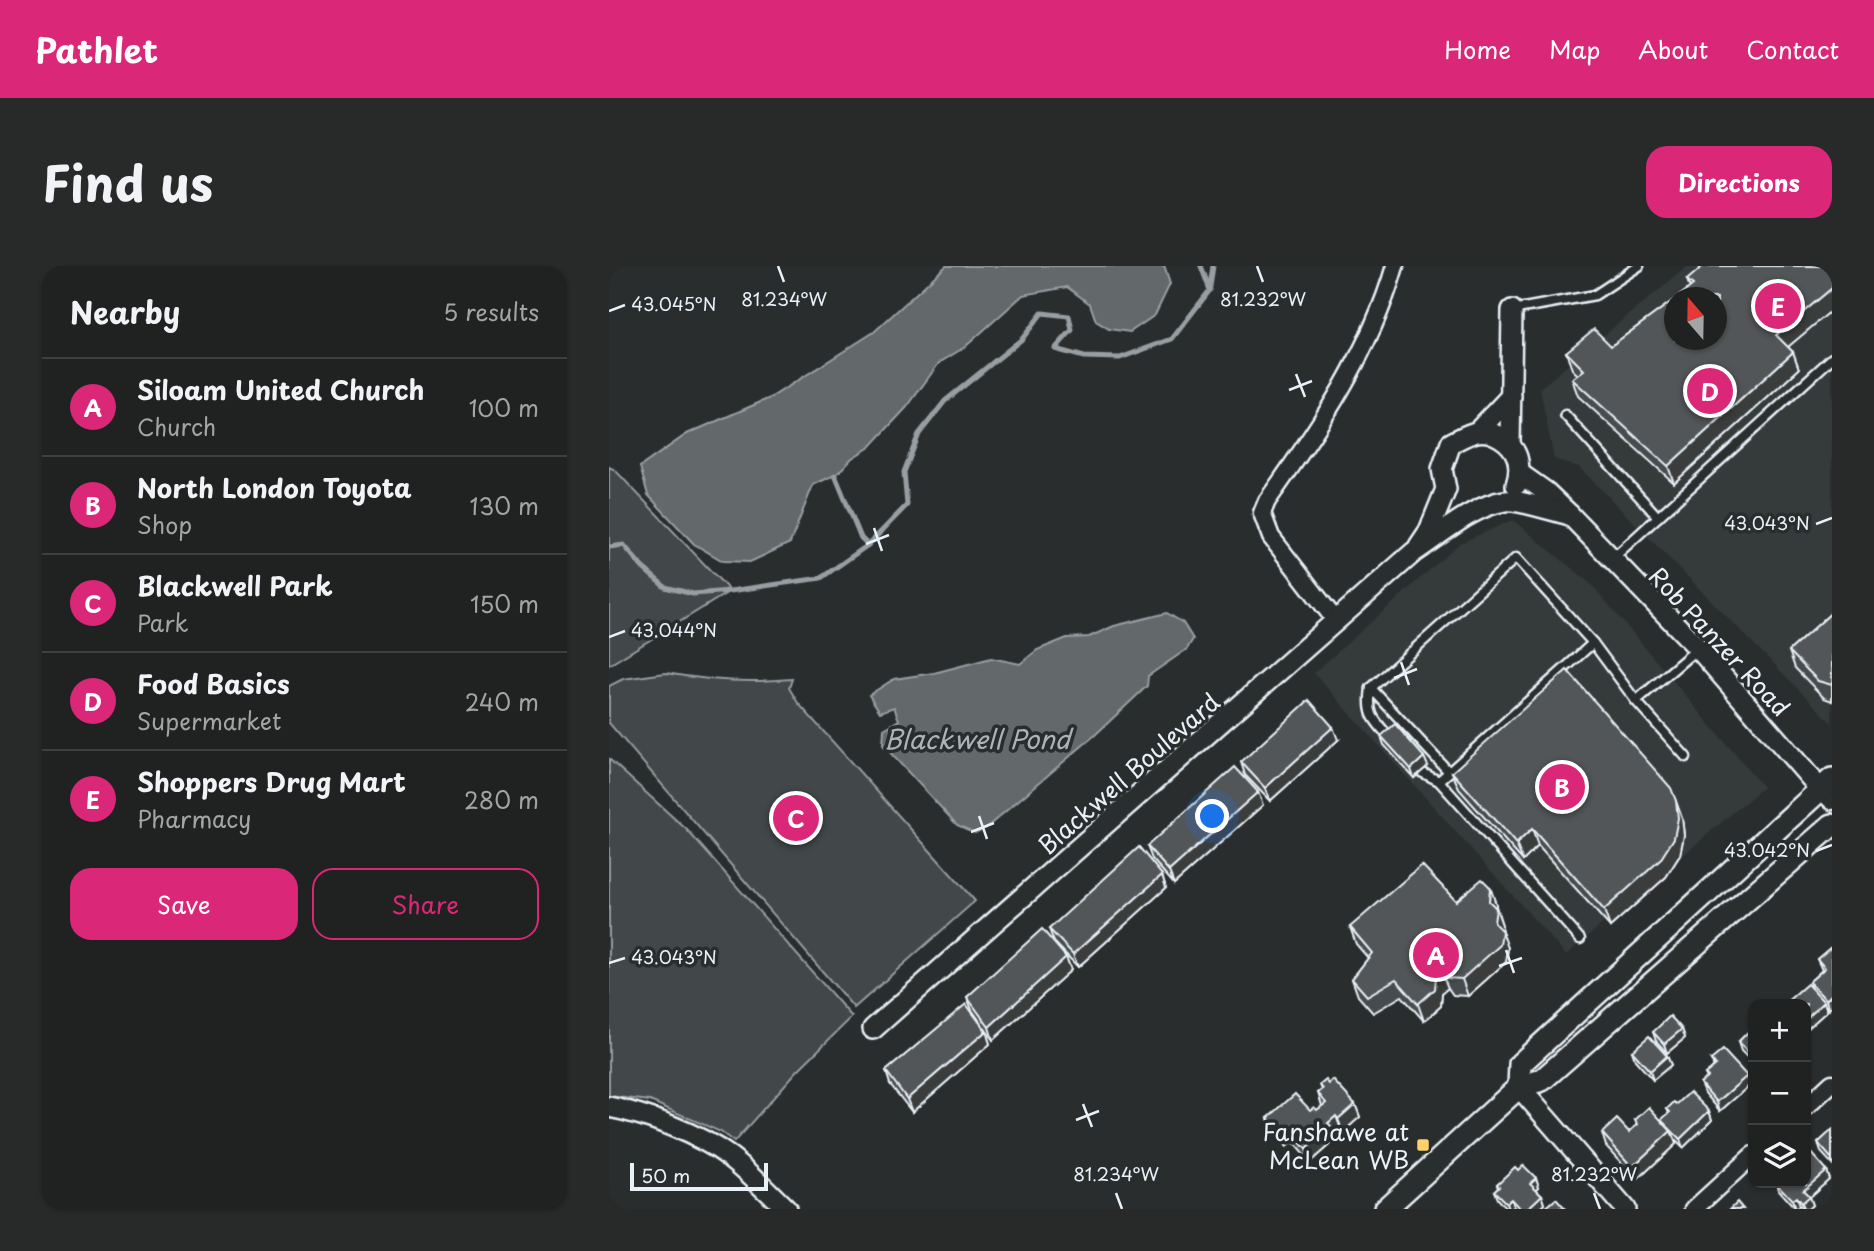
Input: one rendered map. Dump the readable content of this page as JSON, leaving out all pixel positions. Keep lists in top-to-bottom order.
{
  "streets": {
    "street": ["Rob Panzer Road", "Blackwell Boulevard"]
  },
  "water": ["Blackwell Pond"],
  "places": {
    "transit": ["Fanshawe at McLean WB"]
  },
  "scale_bar": "50 m",
  "north": "top",
  "page": {
    "header": "Pathlet",
    "nav": [
      "Home",
      "Map",
      "About",
      "Contact"
    ],
    "title": "Find us",
    "buttons": [
      "Directions",
      ["Save", "Share"]
    ],
    "heading": ["Nearby", "5 results"],
    "pins": [
      "E",
      "D",
      "B",
      "C",
      "A"
    ],
    "list": [
      {
        "mark": "A",
        "name": "Siloam United Church",
        "note": "Church",
        "value": "100 m"
      },
      {
        "mark": "B",
        "name": "North London Toyota",
        "note": "Shop",
        "value": "130 m"
      },
      {
        "mark": "C",
        "name": "Blackwell Park",
        "note": "Park",
        "value": "150 m"
      },
      {
        "mark": "D",
        "name": "Food Basics",
        "note": "Supermarket",
        "value": "240 m"
      },
      {
        "mark": "E",
        "name": "Shoppers Drug Mart",
        "note": "Pharmacy",
        "value": "280 m"
      }
    ],
    "map_buttons": ["+", "−"],
    "scale": "50 m"
  },
  "coordinates": [
    "81.232°W",
    "81.234°W",
    "43.045°N",
    "43.043°N",
    "43.044°N",
    "43.042°N"
  ]
}
